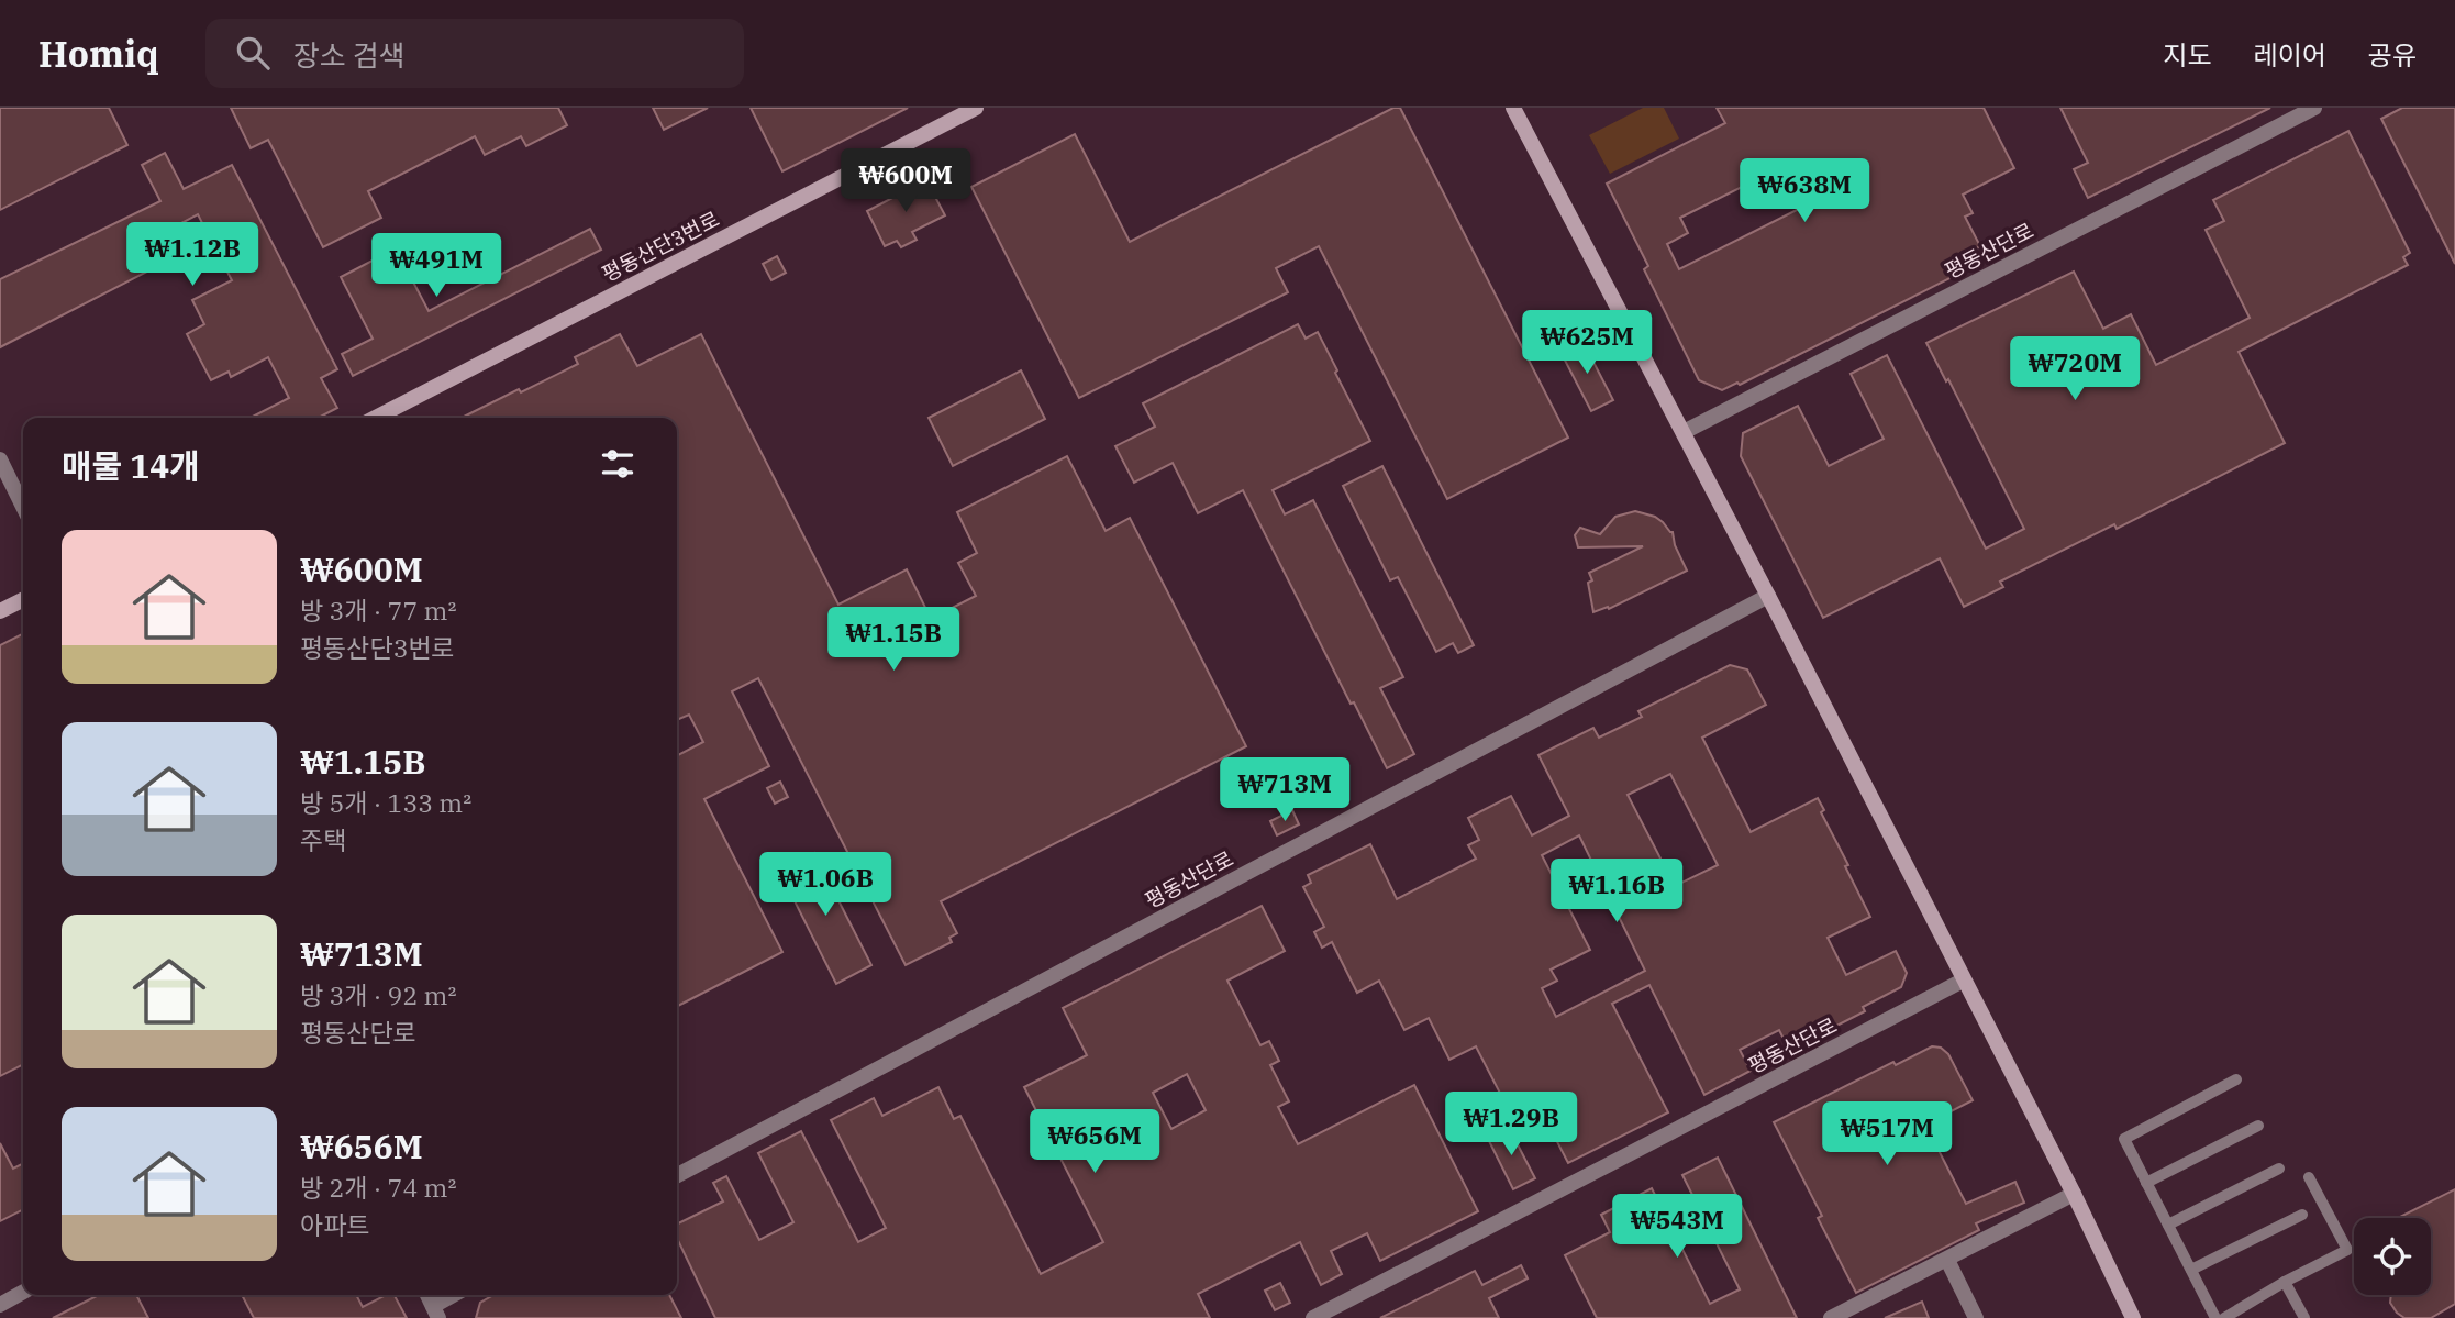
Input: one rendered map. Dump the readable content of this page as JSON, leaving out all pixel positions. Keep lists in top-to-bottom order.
{
  "streets": {
    "street": ["평동산단3번로", "평동산단로"]
  },
  "page": {
    "header": "Homiq",
    "search": "장소 검색",
    "nav": ["지도", "레이어", "공유"],
    "price": [
      "₩600M",
      "₩638M",
      "₩1.12B",
      "₩491M",
      "₩625M",
      "₩720M",
      "₩1.15B",
      "₩713M",
      "₩1.06B",
      "₩1.16B",
      "₩1.29B",
      "₩517M",
      "₩656M",
      "₩543M"
    ],
    "heading": "매물 14개",
    "list": [
      {
        "name": "₩600M",
        "note": "방 3개 · 77 m² · 평동산단3번로"
      },
      {
        "name": "₩1.15B",
        "note": "방 5개 · 133 m² · 주택"
      },
      {
        "name": "₩713M",
        "note": "방 3개 · 92 m² · 평동산단로"
      },
      {
        "name": "₩656M",
        "note": "방 2개 · 74 m² · 아파트"
      }
    ]
  }
}
